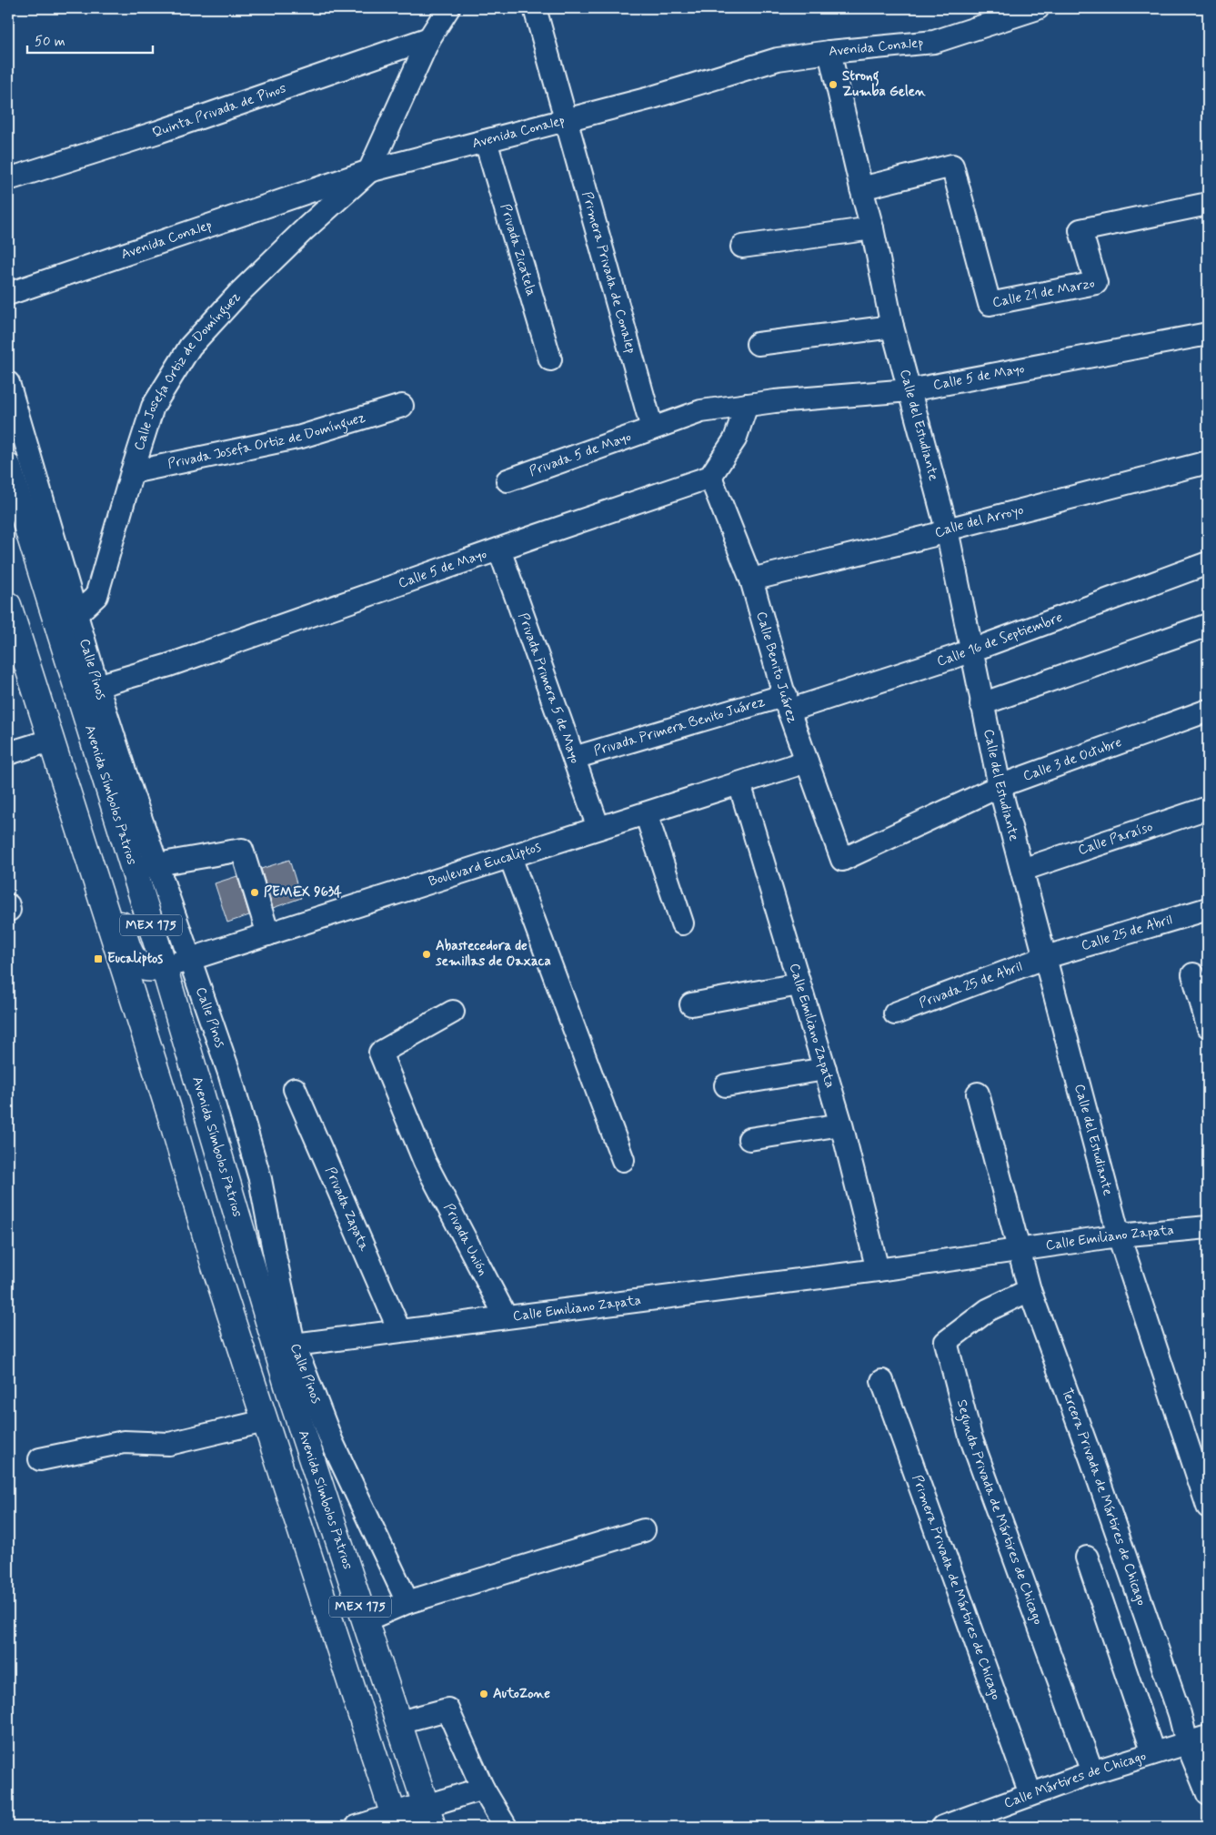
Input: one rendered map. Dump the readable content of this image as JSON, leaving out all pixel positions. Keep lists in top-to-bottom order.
{
  "streets": {
    "main road": ["Avenida Símbolos Patrios", "MEX 175"],
    "street": [
      "Avenida Conalep",
      "Quinta Privada de Pinos",
      "Privada Zicatela",
      "Primera Privada de Conalep",
      "Calle 21 de Marzo",
      "Calle Josefa Ortiz de Domínguez",
      "Calle 5 de Mayo",
      "Calle del Estudiante",
      "Privada Josefa Ortiz de Domínguez",
      "Privada 5 de Mayo",
      "Calle del Arroyo",
      "Calle 16 de Septiembre",
      "Calle Benito Juárez",
      "Calle Pinos",
      "Privada Primera 5 de Mayo",
      "Privada Primera Benito Juárez",
      "Calle 3 de Octubre",
      "Calle Paraíso",
      "Boulevard Eucaliptos",
      "Calle 25 de Abril",
      "Privada 25 de Abril",
      "Calle Emiliano Zapata",
      "Privada Zapata",
      "Privada Unión",
      "Tercera Privada de Mártires de Chicago",
      "Segunda Privada de Mártires de Chicago",
      "Primera Privada de Mártires de Chicago",
      "Calle Mártires de Chicago"
    ]
  },
  "crossings": [
    ["Avenida Conalep", "Privada Zicatela"],
    ["Avenida Conalep", "Primera Privada de Conalep"],
    ["Avenida Conalep", "Calle Josefa Ortiz de Domínguez"],
    ["Avenida Conalep", "Calle del Estudiante"],
    ["Primera Privada de Conalep", "Calle 5 de Mayo"],
    ["Primera Privada de Conalep", "Privada 5 de Mayo"],
    ["Calle 21 de Marzo", "Calle del Estudiante"],
    ["Calle Josefa Ortiz de Domínguez", "Privada Josefa Ortiz de Domínguez"],
    ["Calle Josefa Ortiz de Domínguez", "Calle Pinos"],
    ["Calle 5 de Mayo", "Calle del Estudiante"],
    ["Calle 5 de Mayo", "Privada 5 de Mayo"],
    ["Calle 5 de Mayo", "Calle Benito Juárez"],
    ["Calle 5 de Mayo", "Calle Pinos"],
    ["Calle 5 de Mayo", "Privada Primera 5 de Mayo"],
    ["Calle del Estudiante", "Calle del Arroyo"],
    ["Calle del Estudiante", "Calle 16 de Septiembre"],
    ["Calle del Estudiante", "Calle 3 de Octubre"],
    ["Calle del Estudiante", "Calle Paraíso"],
    ["Calle del Estudiante", "Calle 25 de Abril"],
    ["Calle del Estudiante", "Privada 25 de Abril"],
    ["Calle del Estudiante", "Calle Emiliano Zapata"],
    ["Calle del Arroyo", "Calle Benito Juárez"],
    ["Calle 16 de Septiembre", "Calle Benito Juárez"],
    ["Calle 16 de Septiembre", "Privada Primera Benito Juárez"],
    ["Calle Benito Juárez", "Privada Primera Benito Juárez"],
    ["Calle Benito Juárez", "Calle 3 de Octubre"],
    ["Calle Benito Juárez", "Boulevard Eucaliptos"],
    ["Calle Pinos", "Avenida Símbolos Patrios"],
    ["Calle Pinos", "Boulevard Eucaliptos"],
    ["Calle Pinos", "Calle Emiliano Zapata"],
    ["Privada Primera 5 de Mayo", "Privada Primera Benito Juárez"],
    ["Privada Primera 5 de Mayo", "Boulevard Eucaliptos"],
    ["Avenida Símbolos Patrios", "Boulevard Eucaliptos"],
    ["Avenida Símbolos Patrios", "Calle Emiliano Zapata"],
    ["Boulevard Eucaliptos", "Calle Emiliano Zapata"],
    ["Calle 25 de Abril", "Privada 25 de Abril"],
    ["Calle Emiliano Zapata", "Privada Zapata"],
    ["Calle Emiliano Zapata", "Privada Unión"],
    ["Calle Emiliano Zapata", "Tercera Privada de Mártires de Chicago"],
    ["Tercera Privada de Mártires de Chicago", "Segunda Privada de Mártires de Chicago"],
    ["Tercera Privada de Mártires de Chicago", "Calle Mártires de Chicago"],
    ["Segunda Privada de Mártires de Chicago", "Calle Mártires de Chicago"],
    ["Primera Privada de Mártires de Chicago", "Calle Mártires de Chicago"]
  ],
  "places": {
    "other": [
      "Strong Zumba Gelen",
      "PEMEX 9634",
      "Abastecedora de semillas de Oaxaca",
      "AutoZone"
    ],
    "transit": ["Eucaliptos"]
  },
  "scale_bar": "50 m"
}
